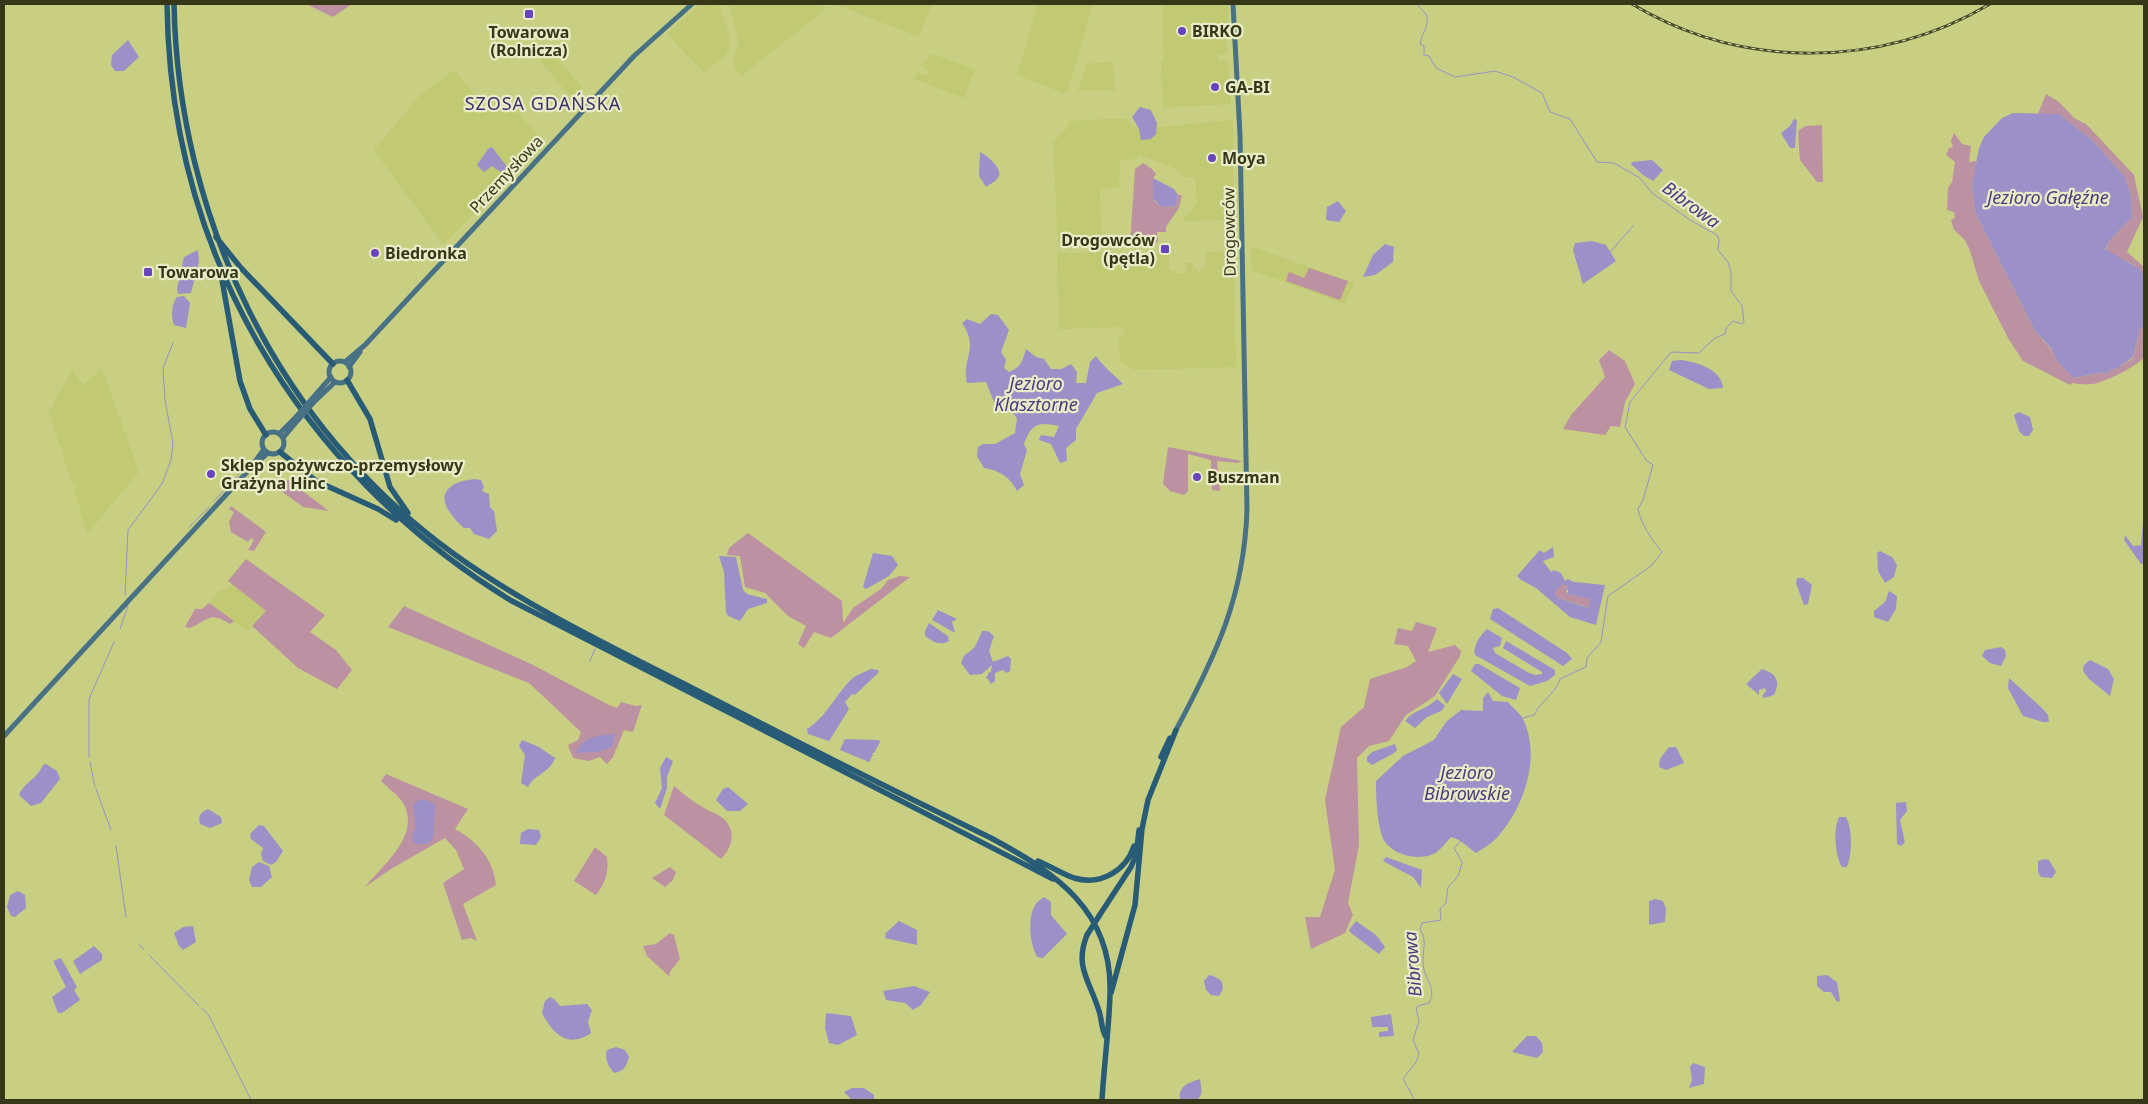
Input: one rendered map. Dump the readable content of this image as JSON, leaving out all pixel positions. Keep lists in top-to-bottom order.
{
  "streets": {
    "main road": ["Przemysłowa", "Drogowców"]
  },
  "districts": ["SZOSA GDAŃSKA"],
  "water": [
    "Jezioro Gałęźne",
    "Bibrowa",
    "Jezioro Klasztorne",
    "Jezioro Bibrowskie"
  ],
  "places": {
    "transit": ["Towarowa (Rolnicza)", "Drogowców (pętla)", "Towarowa"],
    "other": [
      "BIRKO",
      "GA-BI",
      "Moya",
      "Biedronka",
      "Sklep spożywczo-przemysłowy Grażyna Hinc",
      "Buszman"
    ]
  }
}
